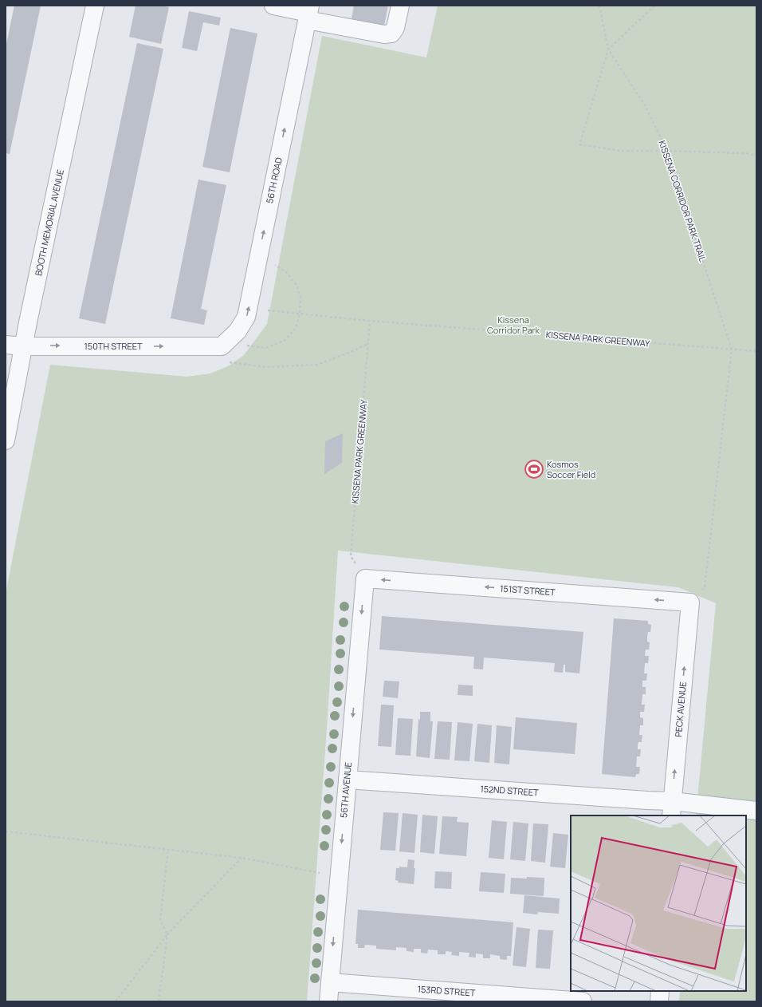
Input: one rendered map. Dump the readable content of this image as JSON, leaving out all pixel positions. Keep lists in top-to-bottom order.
{
  "streets": {
    "street": [
      "56TH ROAD",
      "BOOTH MEMORIAL AVENUE",
      "150TH STREET",
      "151ST STREET",
      "PECK AVENUE",
      "56TH AVENUE",
      "152ND STREET",
      "153RD STREET"
    ],
    "path": ["KISSENA CORRIDOR PARK TRAIL", "KISSENA PARK GREENWAY"]
  },
  "crossings": [
    ["56TH ROAD", "150TH STREET"],
    ["KISSENA CORRIDOR PARK TRAIL", "KISSENA PARK GREENWAY"],
    ["BOOTH MEMORIAL AVENUE", "150TH STREET"],
    ["KISSENA PARK GREENWAY", "151ST STREET"],
    ["KISSENA PARK GREENWAY", "56TH AVENUE"],
    ["151ST STREET", "PECK AVENUE"],
    ["151ST STREET", "56TH AVENUE"],
    ["PECK AVENUE", "152ND STREET"],
    ["56TH AVENUE", "152ND STREET"],
    ["56TH AVENUE", "153RD STREET"]
  ],
  "one_way": [
    "56TH ROAD",
    "150TH STREET",
    "151ST STREET",
    "PECK AVENUE",
    "56TH AVENUE"
  ],
  "parks": ["Kissena Corridor Park"],
  "places": {
    "sports": ["Kosmos Soccer Field"]
  }
}
